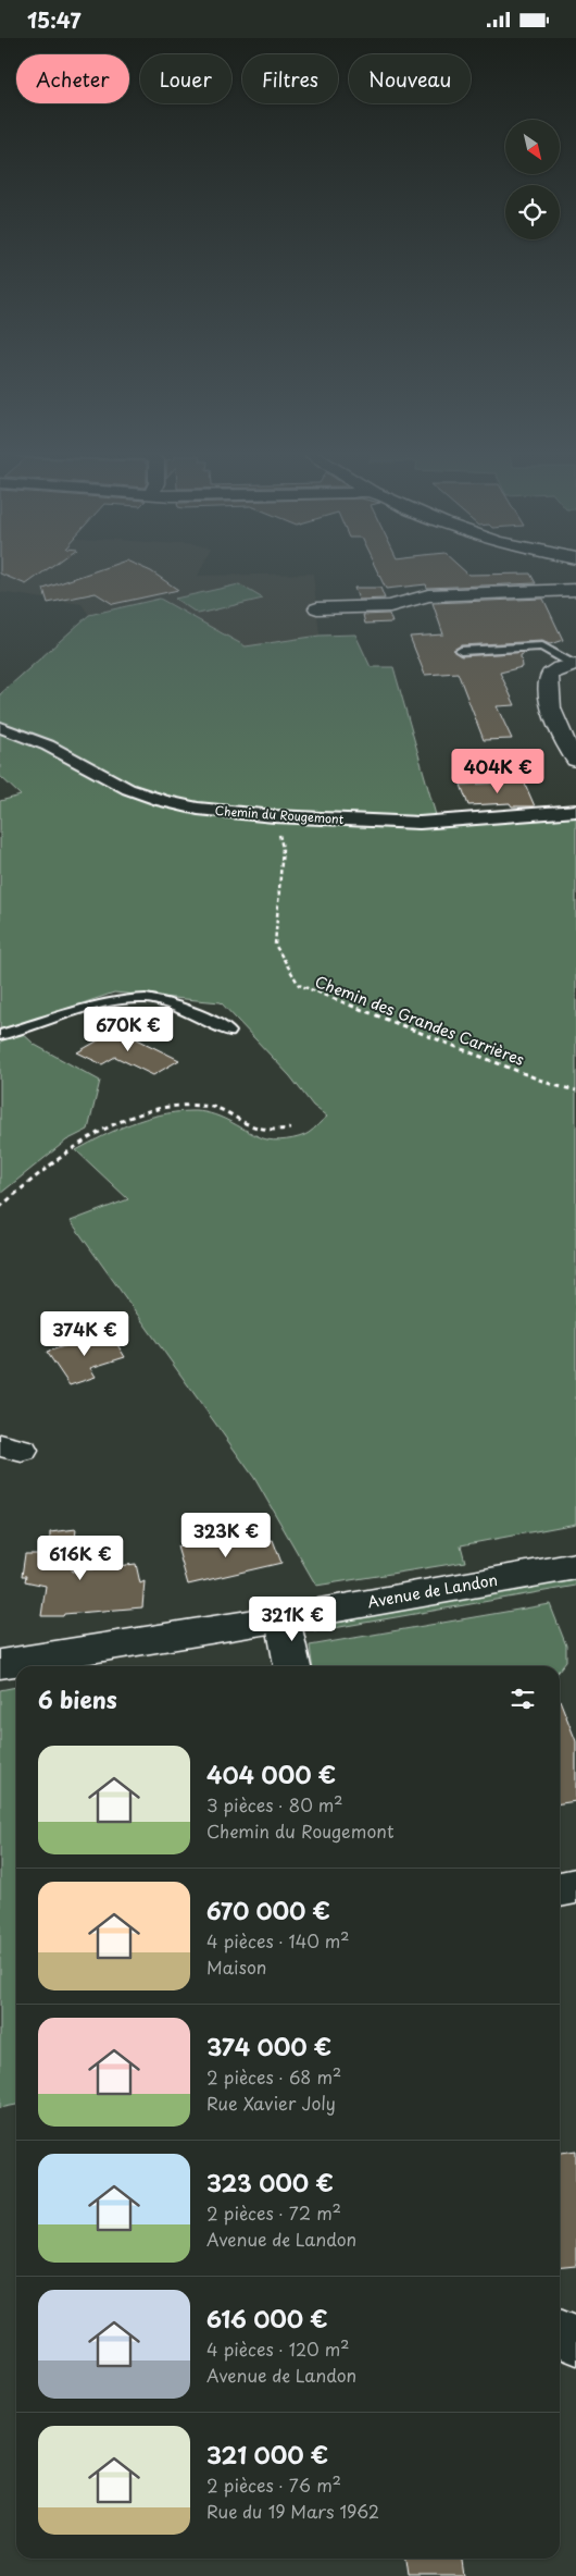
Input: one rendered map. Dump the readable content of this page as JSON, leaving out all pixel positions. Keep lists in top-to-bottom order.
{
  "streets": {
    "street": ["Chemin du Rougemont", "Avenue de Landon"],
    "path": ["Chemin des Grandes Carrières"]
  },
  "crossings": [
    ["Chemin du Rougemont", "Chemin des Grandes Carrières"]
  ],
  "north": "bottom right",
  "page": {
    "status": "15:47",
    "chip": [
      "Acheter",
      "Louer",
      "Filtres",
      "Nouveau"
    ],
    "price": [
      "404K €",
      "670K €",
      "374K €",
      "323K €",
      "616K €",
      "321K €"
    ],
    "heading": "6 biens",
    "list": [
      {
        "name": "404 000 €",
        "note": "3 pièces · 80 m² · Chemin du Rougemont"
      },
      {
        "name": "670 000 €",
        "note": "4 pièces · 140 m² · Maison"
      },
      {
        "name": "374 000 €",
        "note": "2 pièces · 68 m² · Rue Xavier Joly"
      },
      {
        "name": "323 000 €",
        "note": "2 pièces · 72 m² · Avenue de Landon"
      },
      {
        "name": "616 000 €",
        "note": "4 pièces · 120 m² · Avenue de Landon"
      },
      {
        "name": "321 000 €",
        "note": "2 pièces · 76 m² · Rue du 19 Mars 1962"
      }
    ]
  }
}
